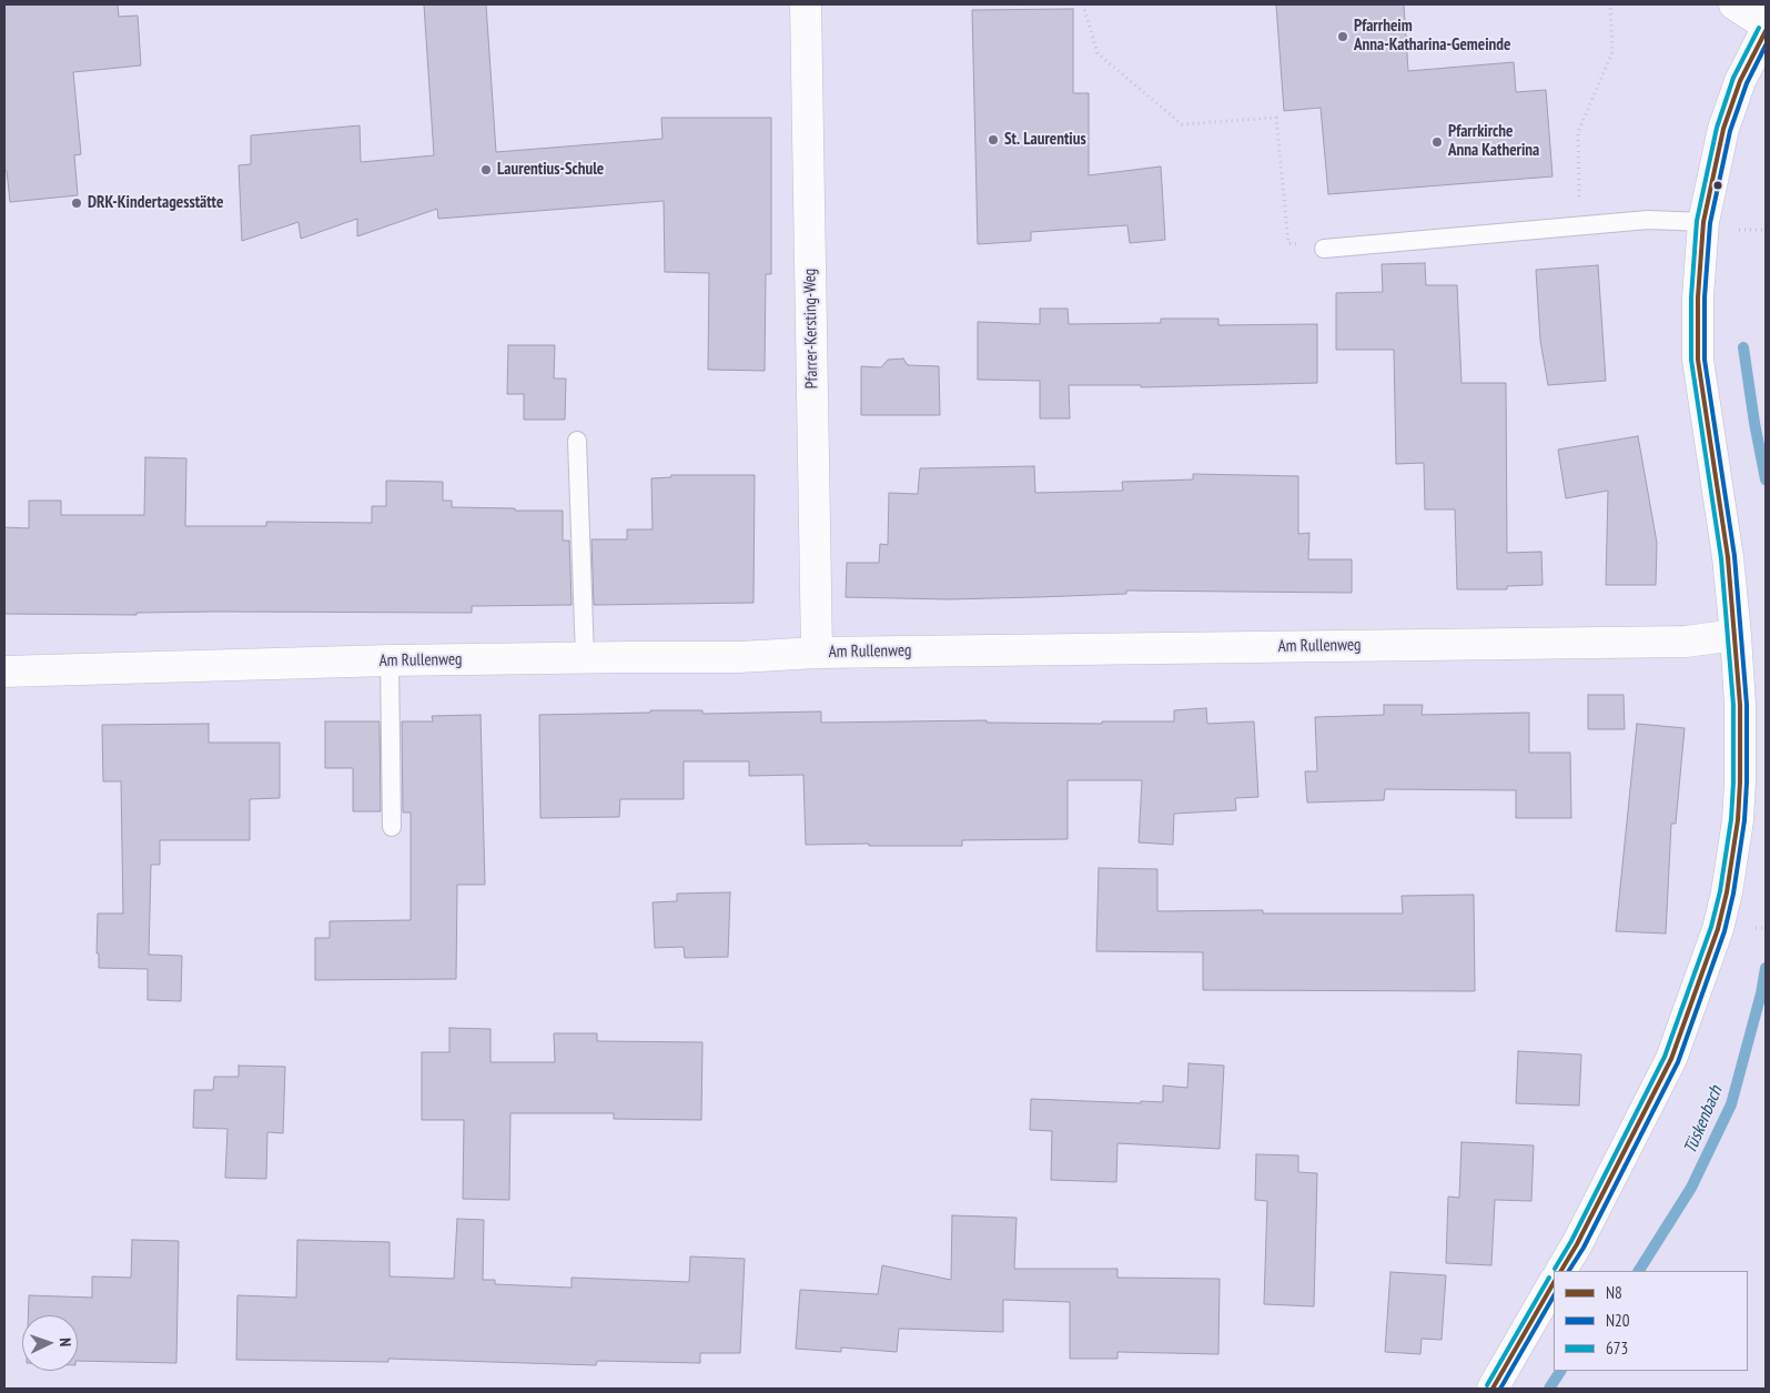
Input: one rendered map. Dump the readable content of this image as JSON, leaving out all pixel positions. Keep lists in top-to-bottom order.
{
  "streets": {
    "street": ["Pfarrer-Kersting-Weg", "Am Rullenweg"]
  },
  "crossings": [
    ["Pfarrer-Kersting-Weg", "Am Rullenweg"]
  ],
  "water": ["Tüskenbach"],
  "places": [
    "Pfarrheim Anna-Katharina-Gemeinde",
    "St. Laurentius",
    "Pfarrkirche Anna Katherina",
    "Laurentius-Schule",
    "DRK-Kindertagesstätte"
  ],
  "lines": ["transit line 673", "transit line N8", "transit line N20"],
  "legend": ["N8", "N20", "673"],
  "north": "right"
}
